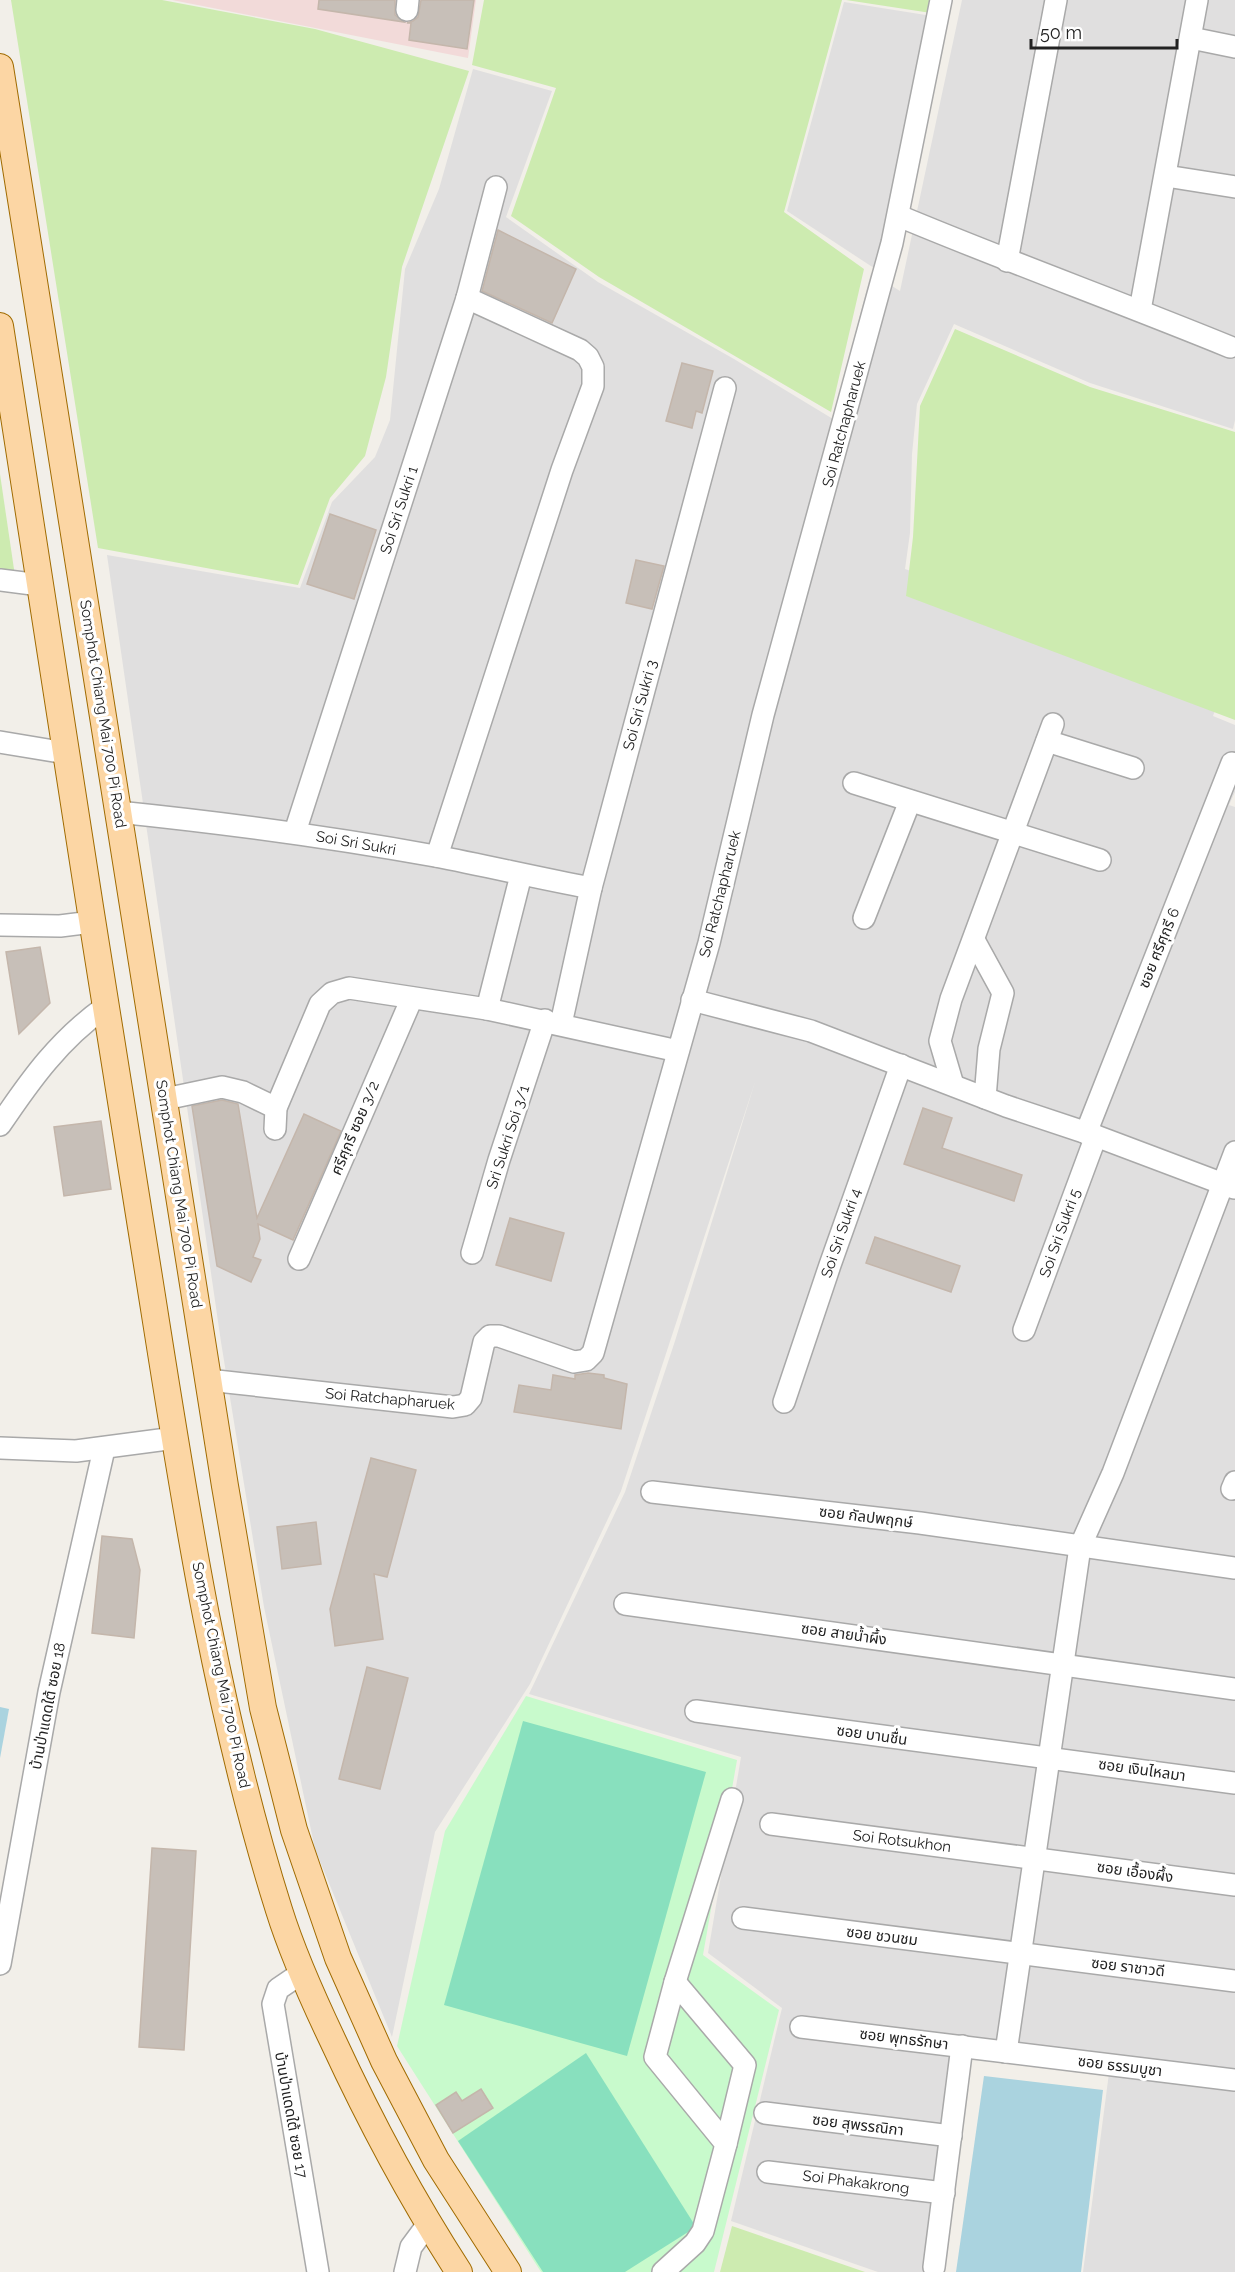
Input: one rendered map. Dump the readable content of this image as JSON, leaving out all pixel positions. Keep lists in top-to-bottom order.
{
  "streets": {
    "main road": ["Somphot Chiang Mai 700 Pi Road"],
    "street": [
      "Soi Ratchapharuek",
      "Soi Sri Sukri 1",
      "Soi Sri Sukri 3",
      "Soi Sri Sukri",
      "ซอย ศรีศุกรี 6",
      "ศรีศุกรี ซอย 3/2",
      "Sri Sukri Soi 3/1",
      "Soi Sri Sukri 4",
      "Soi Sri Sukri 5",
      "ซอย กัลปพฤกษ์",
      "ซอย สายน้ำผึ้ง",
      "บ้านป่าแดดใต้ ซอย 18",
      "ซอย บานชื่น",
      "ซอย เงินไหลมา",
      "Soi Rotsukhon",
      "ซอย เอื้องผึ้ง",
      "ซอย ชวนชม",
      "ซอย ราชาวดี",
      "ซอย พุทธรักษา",
      "ซอย ธรรมบูชา",
      "บ้านป่าแดดใต้ ซอย 17",
      "ซอย สุพรรณิกา",
      "Soi Phakakrong"
    ]
  },
  "crossings": [
    ["Soi Ratchapharuek", "Somphot Chiang Mai 700 Pi Road"],
    ["Soi Sri Sukri 1", "Soi Sri Sukri"],
    ["Soi Sri Sukri 3", "Soi Sri Sukri"],
    ["Soi Sri Sukri 3", "Sri Sukri Soi 3/1"],
    ["Somphot Chiang Mai 700 Pi Road", "Soi Sri Sukri"],
    ["Somphot Chiang Mai 700 Pi Road", "บ้านป่าแดดใต้ ซอย 17"],
    ["ซอย ศรีศุกรี 6", "Soi Sri Sukri 5"],
    ["ซอย บานชื่น", "ซอย เงินไหลมา"],
    ["Soi Rotsukhon", "ซอย เอื้องผึ้ง"],
    ["ซอย ชวนชม", "ซอย ราชาวดี"],
    ["ซอย พุทธรักษา", "ซอย ธรรมบูชา"]
  ],
  "scale_bar": "50 m"
}
